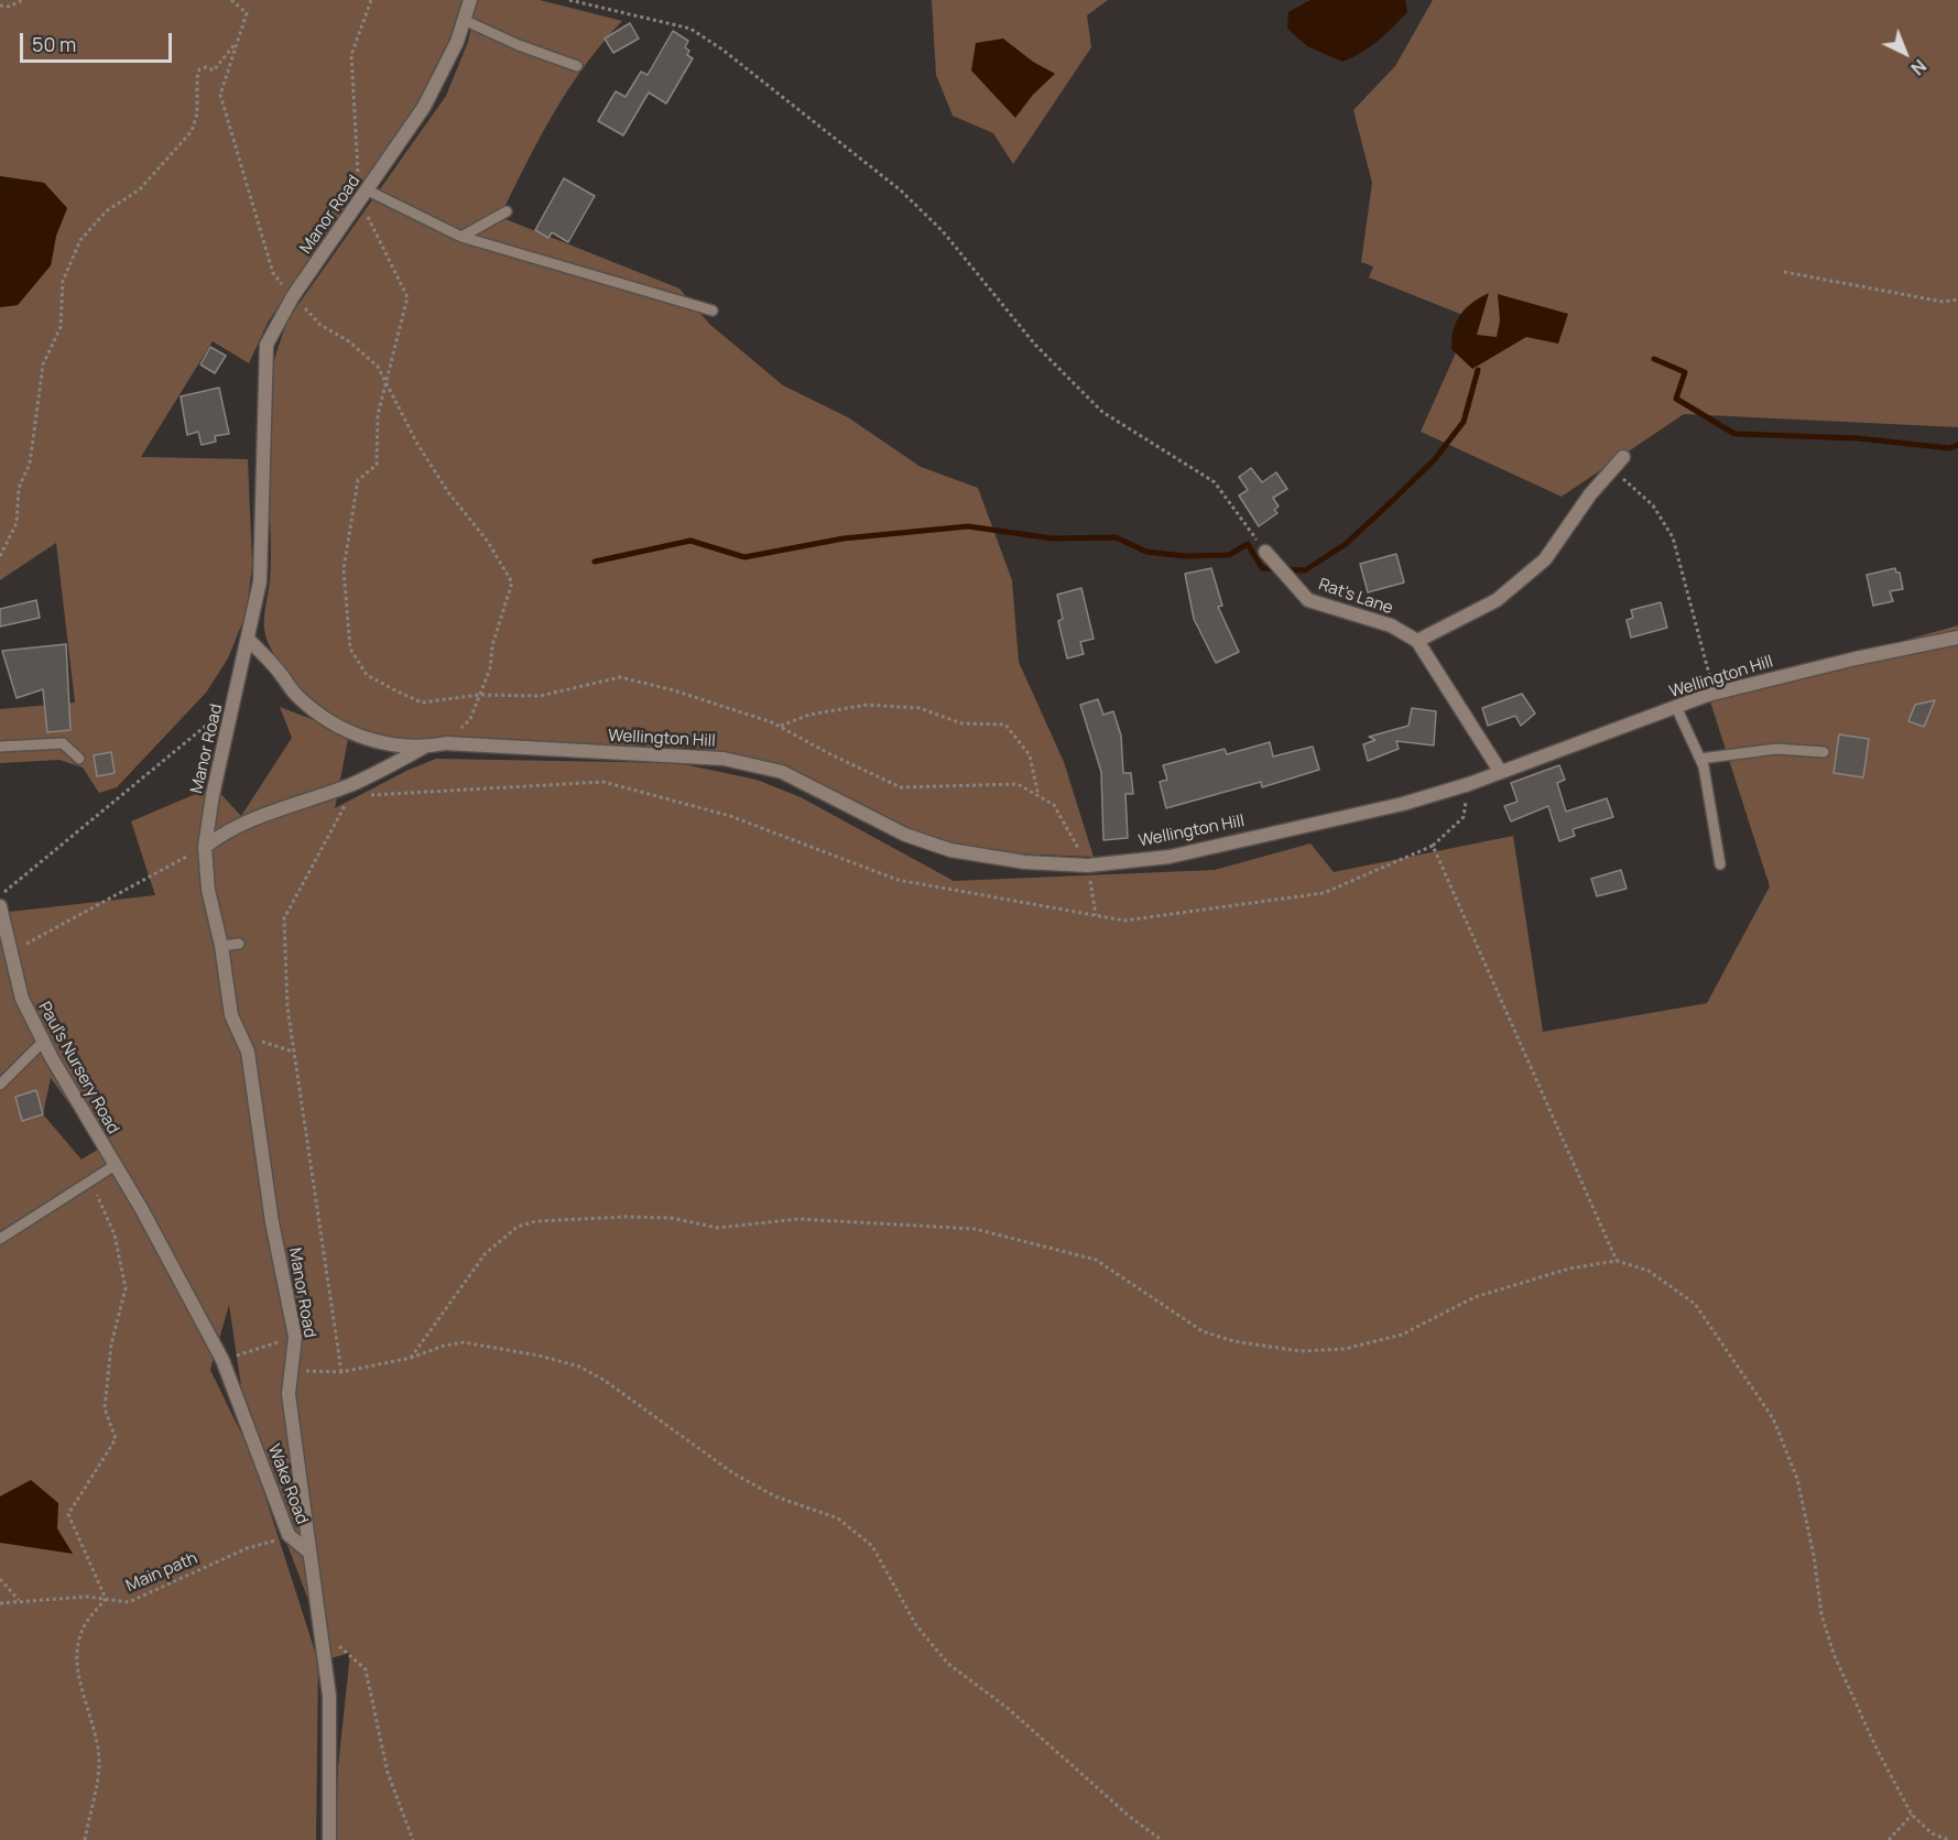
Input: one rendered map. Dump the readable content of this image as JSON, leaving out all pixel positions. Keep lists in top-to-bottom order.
{
  "streets": {
    "street": [
      "Manor Road",
      "Rat's Lane",
      "Wellington Hill",
      "Paul's Nursery Road",
      "Wake Road"
    ],
    "path": ["Main path"]
  },
  "crossings": [
    ["Manor Road", "Wellington Hill"],
    ["Manor Road", "Wake Road"],
    ["Rat's Lane", "Wellington Hill"],
    ["Paul's Nursery Road", "Wake Road"],
    ["Wake Road", "Main path"]
  ],
  "scale_bar": "50 m",
  "north": "bottom right"
}
